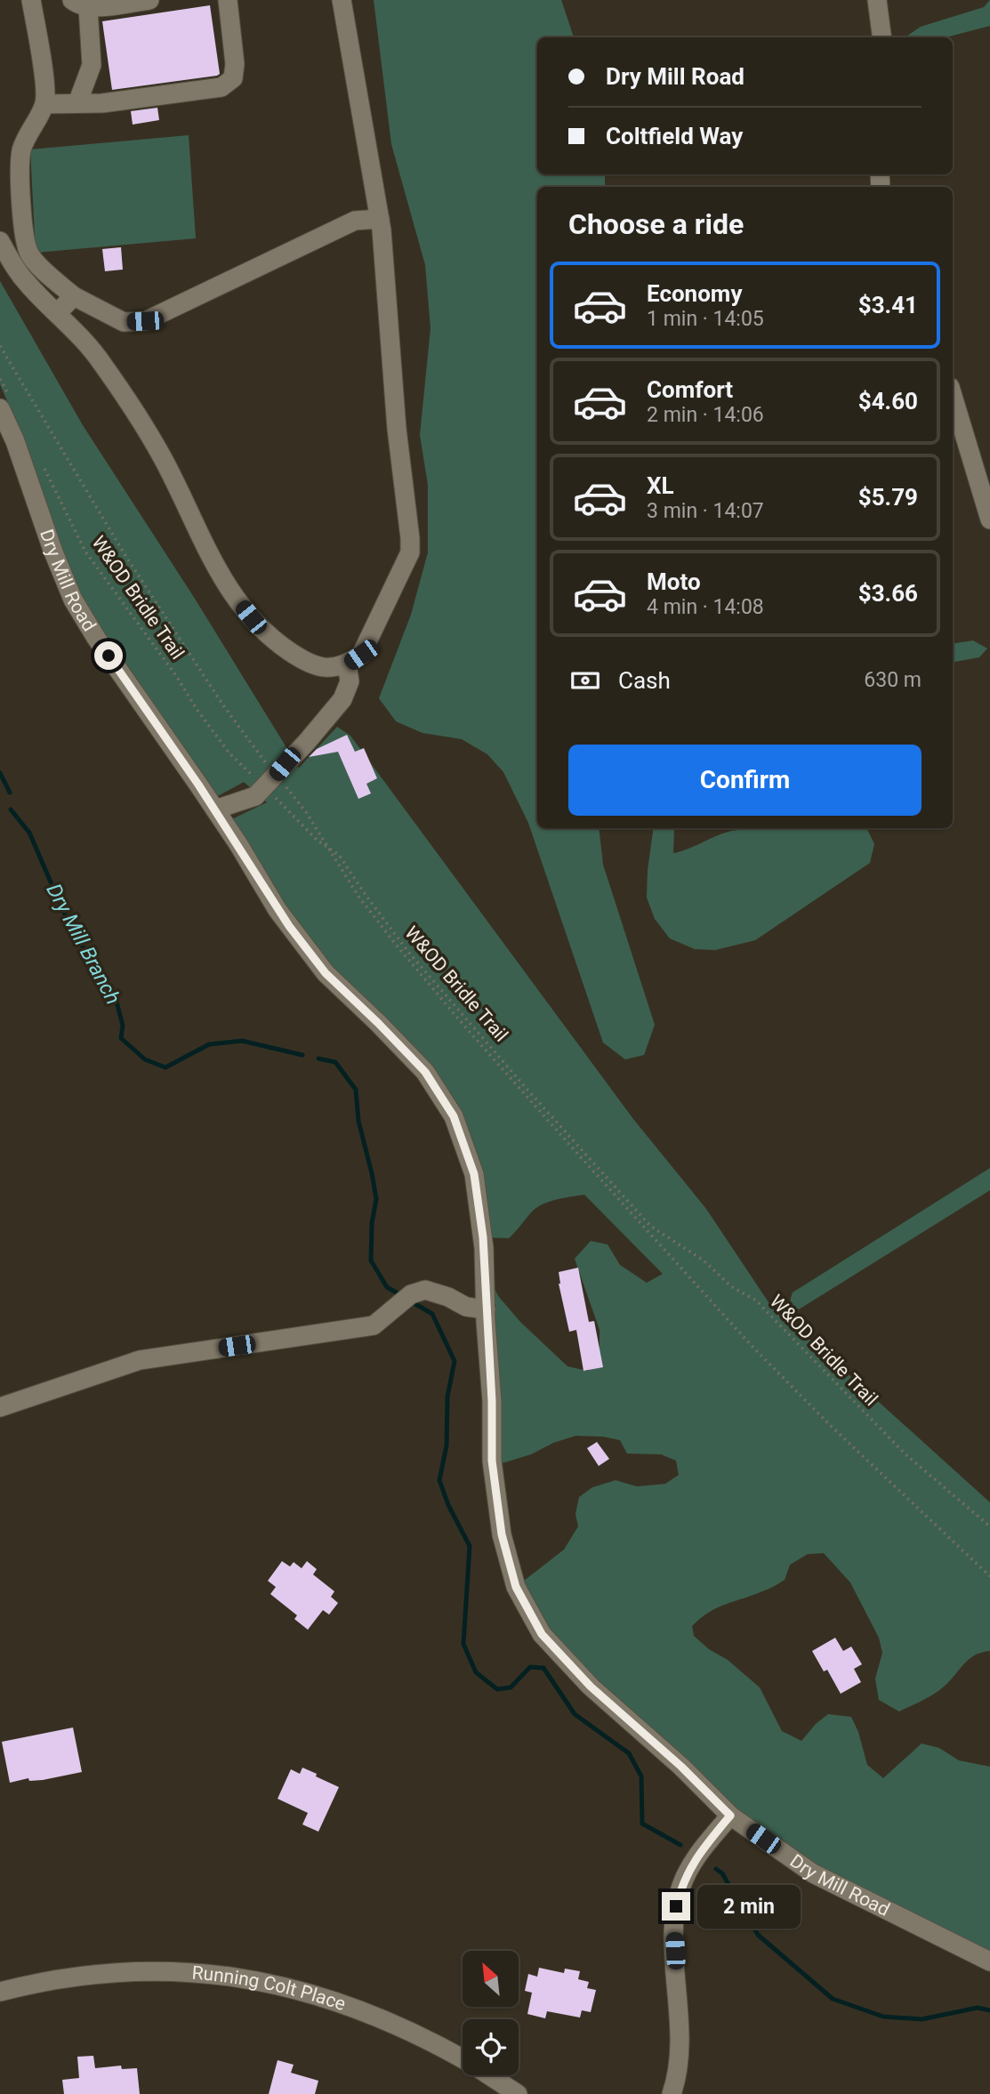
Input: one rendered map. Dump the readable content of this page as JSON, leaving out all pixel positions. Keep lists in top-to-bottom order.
{
  "streets": {
    "street": ["Dry Mill Road", "Running Colt Place"],
    "path": ["W&OD Bridle Trail"]
  },
  "water": ["Dry Mill Branch"],
  "north": "top left",
  "page": {
    "banner": ["Dry Mill Road", "Coltfield Way"],
    "heading": "Choose a ride",
    "list": [
      {
        "name": "Economy",
        "note": "1 min · 14:05",
        "value": "$3.41"
      },
      {
        "name": "Comfort",
        "note": "2 min · 14:06",
        "value": "$4.60"
      },
      {
        "name": "XL",
        "note": "3 min · 14:07",
        "value": "$5.79"
      },
      {
        "name": "Moto",
        "note": "4 min · 14:08",
        "value": "$3.66"
      }
    ],
    "pay": ["Cash", "630 m"],
    "buttons": "Confirm",
    "bubble": "2 min"
  }
}
